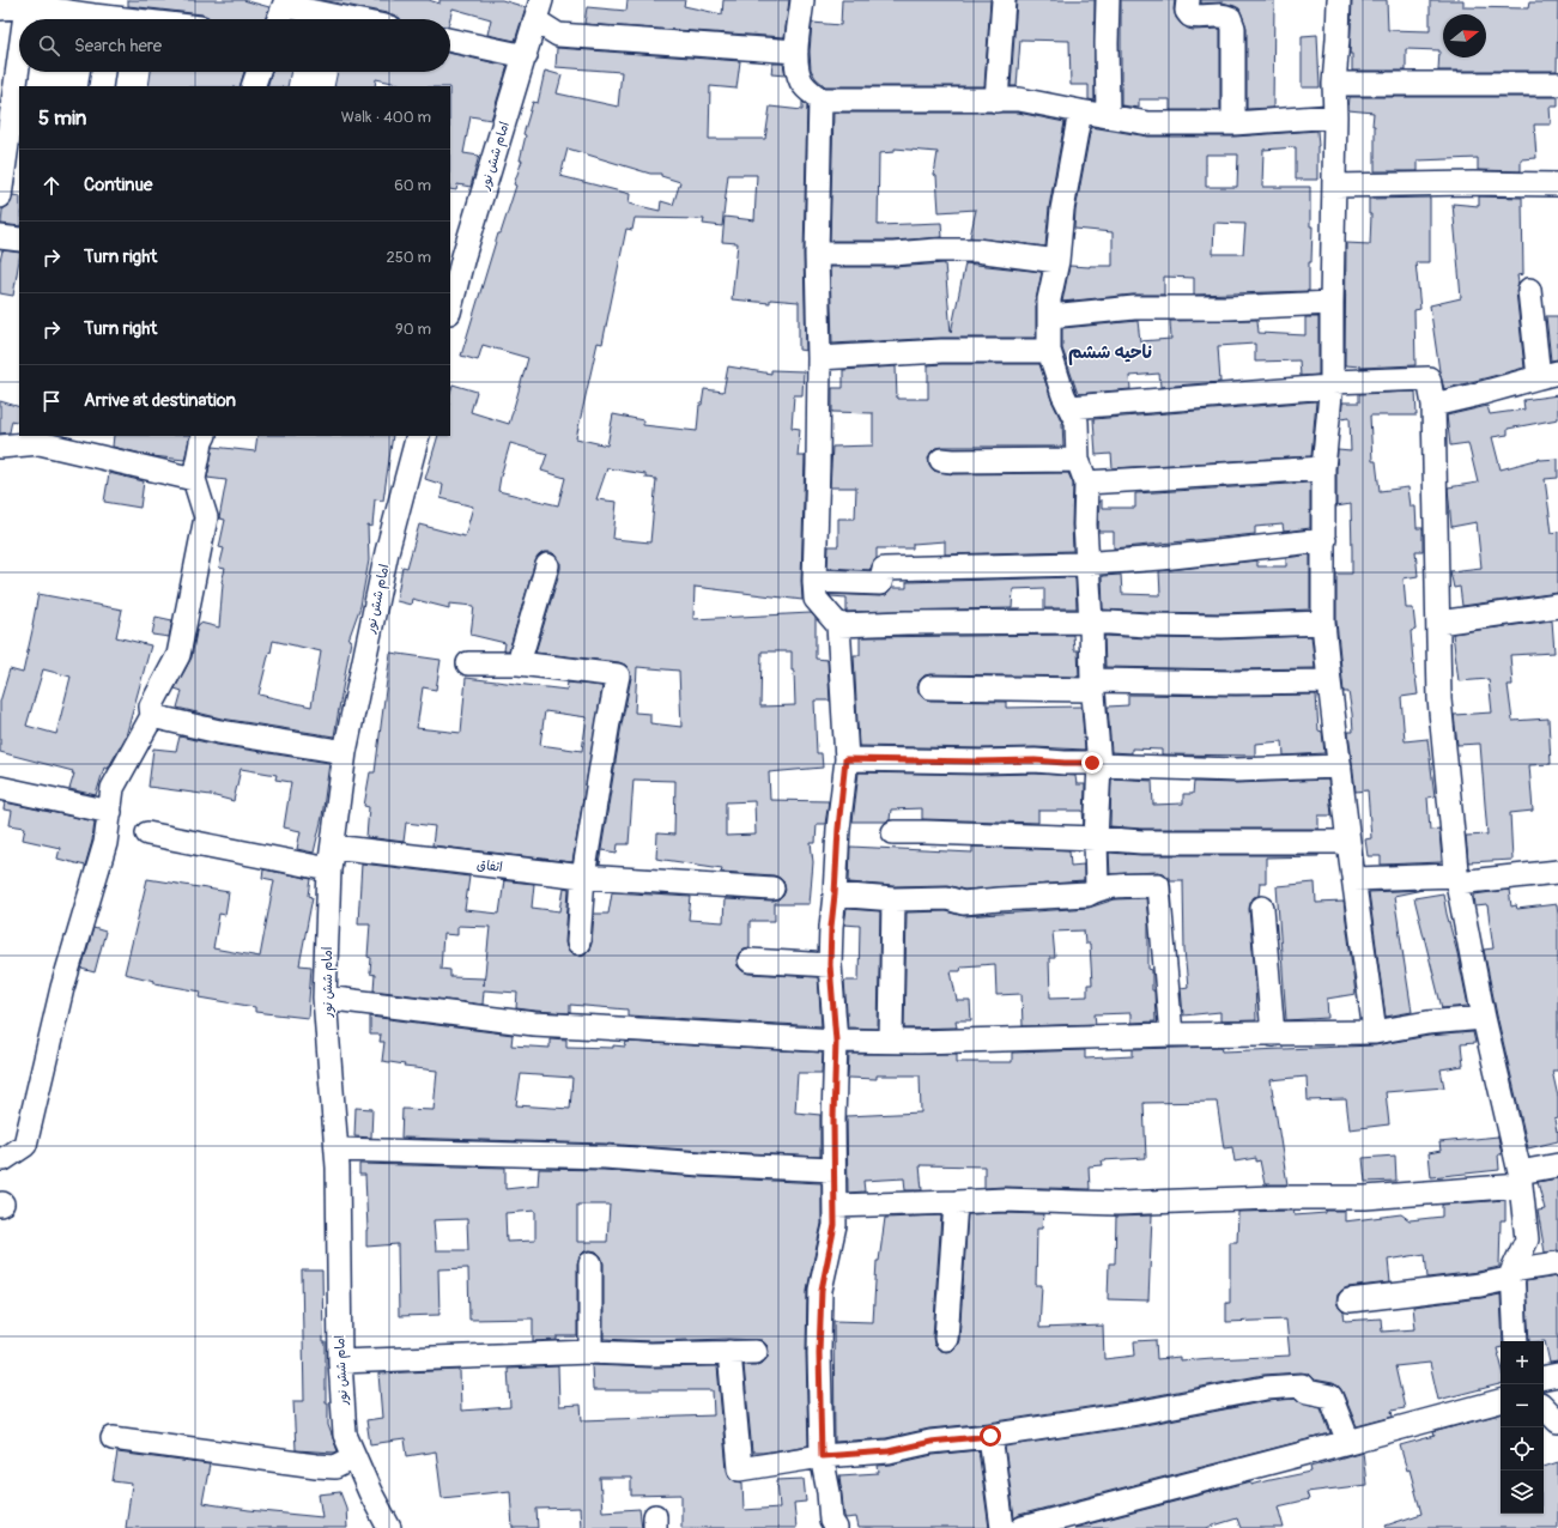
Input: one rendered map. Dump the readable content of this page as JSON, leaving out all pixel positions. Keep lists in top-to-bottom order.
{
  "streets": {
    "street": ["امام شش نور", "اتفاق"]
  },
  "crossings": [
    ["امام شش نور", "اتفاق"]
  ],
  "districts": ["ناحیه ششم"],
  "north": "right",
  "page": {
    "search": "Search here",
    "heading": ["5 min", "Walk · 400 m"],
    "list": [
      ["Continue", "60 m"],
      ["Turn right", "250 m"],
      ["Turn right", "90 m"],
      "Arrive at destination"
    ],
    "map_buttons": ["+", "−"]
  }
}
